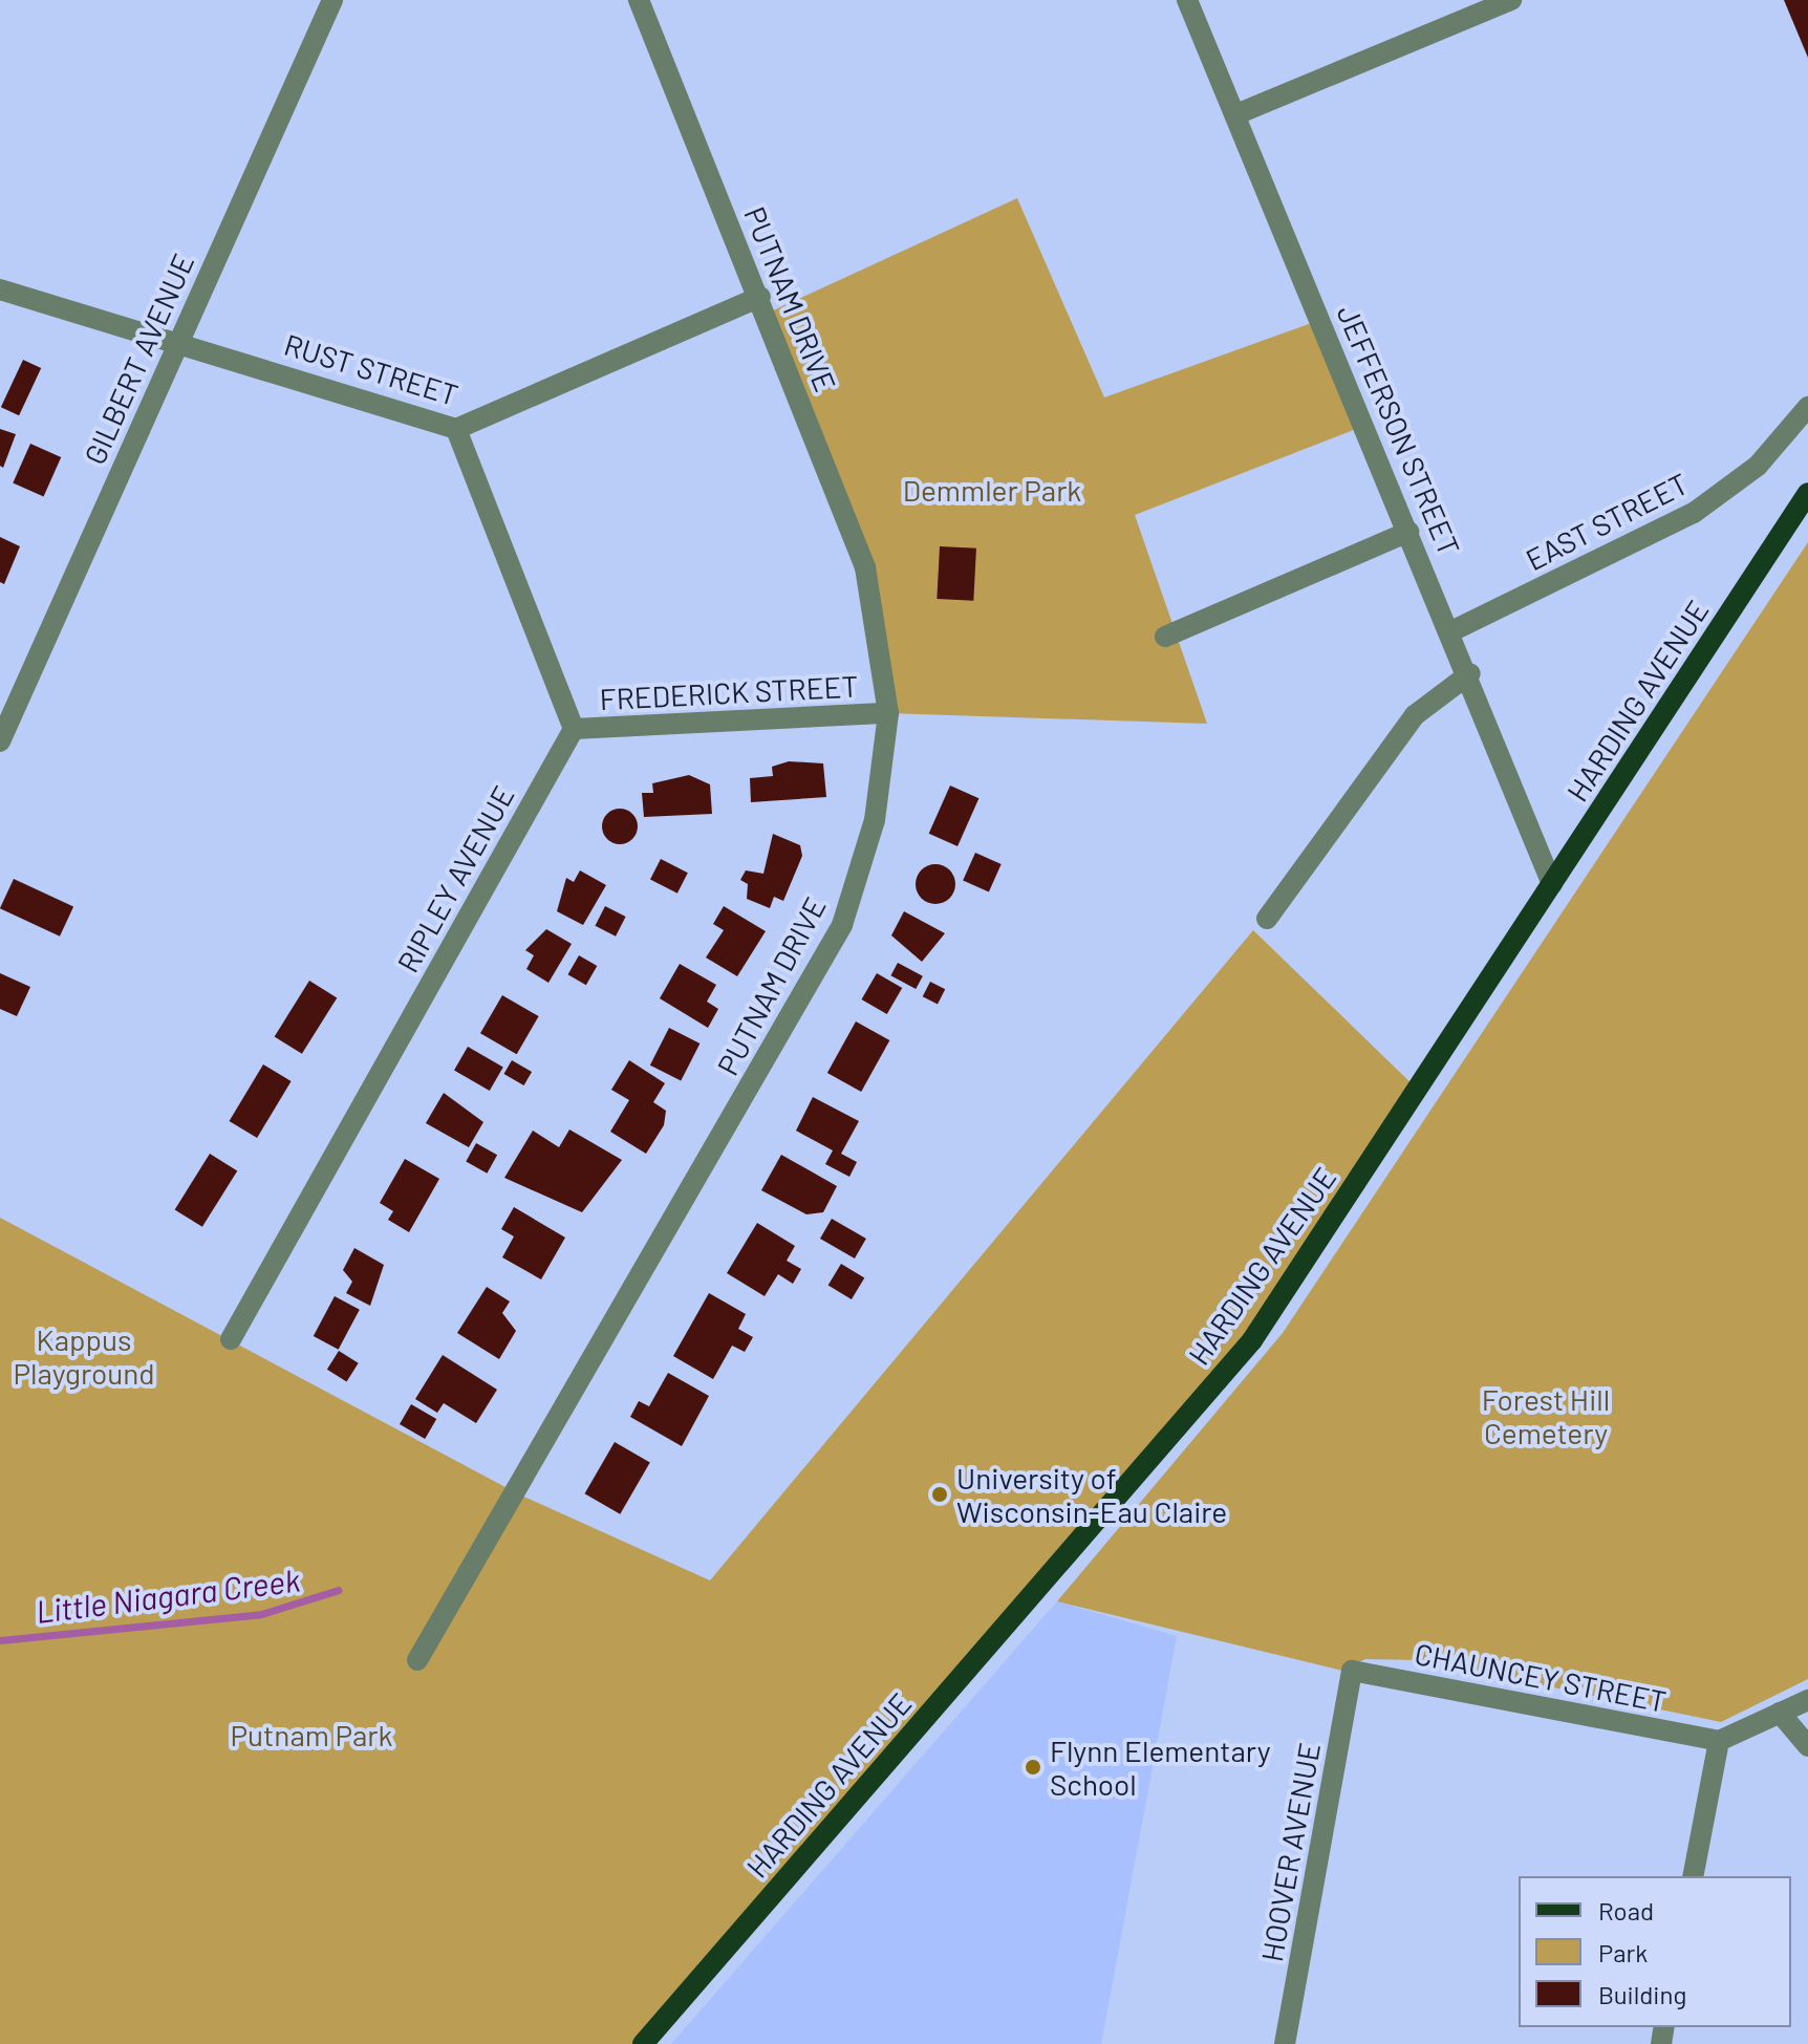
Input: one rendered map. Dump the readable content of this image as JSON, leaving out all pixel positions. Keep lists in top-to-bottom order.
{
  "streets": {
    "main road": ["HARDING AVENUE"],
    "street": [
      "PUTNAM DRIVE",
      "GILBERT AVENUE",
      "RUST STREET",
      "JEFFERSON STREET",
      "EAST STREET",
      "FREDERICK STREET",
      "RIPLEY AVENUE",
      "CHAUNCEY STREET",
      "HOOVER AVENUE"
    ]
  },
  "crossings": [
    ["PUTNAM DRIVE", "RUST STREET"],
    ["PUTNAM DRIVE", "FREDERICK STREET"],
    ["GILBERT AVENUE", "RUST STREET"],
    ["JEFFERSON STREET", "EAST STREET"],
    ["JEFFERSON STREET", "HARDING AVENUE"],
    ["FREDERICK STREET", "RIPLEY AVENUE"],
    ["CHAUNCEY STREET", "HOOVER AVENUE"]
  ],
  "water": ["Little Niagara Creek"],
  "parks": [
    "Demmler Park",
    "Kappus Playground",
    "Forest Hill Cemetery",
    "Putnam Park"
  ],
  "places": ["University of Wisconsin-Eau Claire", "Flynn Elementary School"],
  "legend": ["Road", "Park", "Building"]
}
